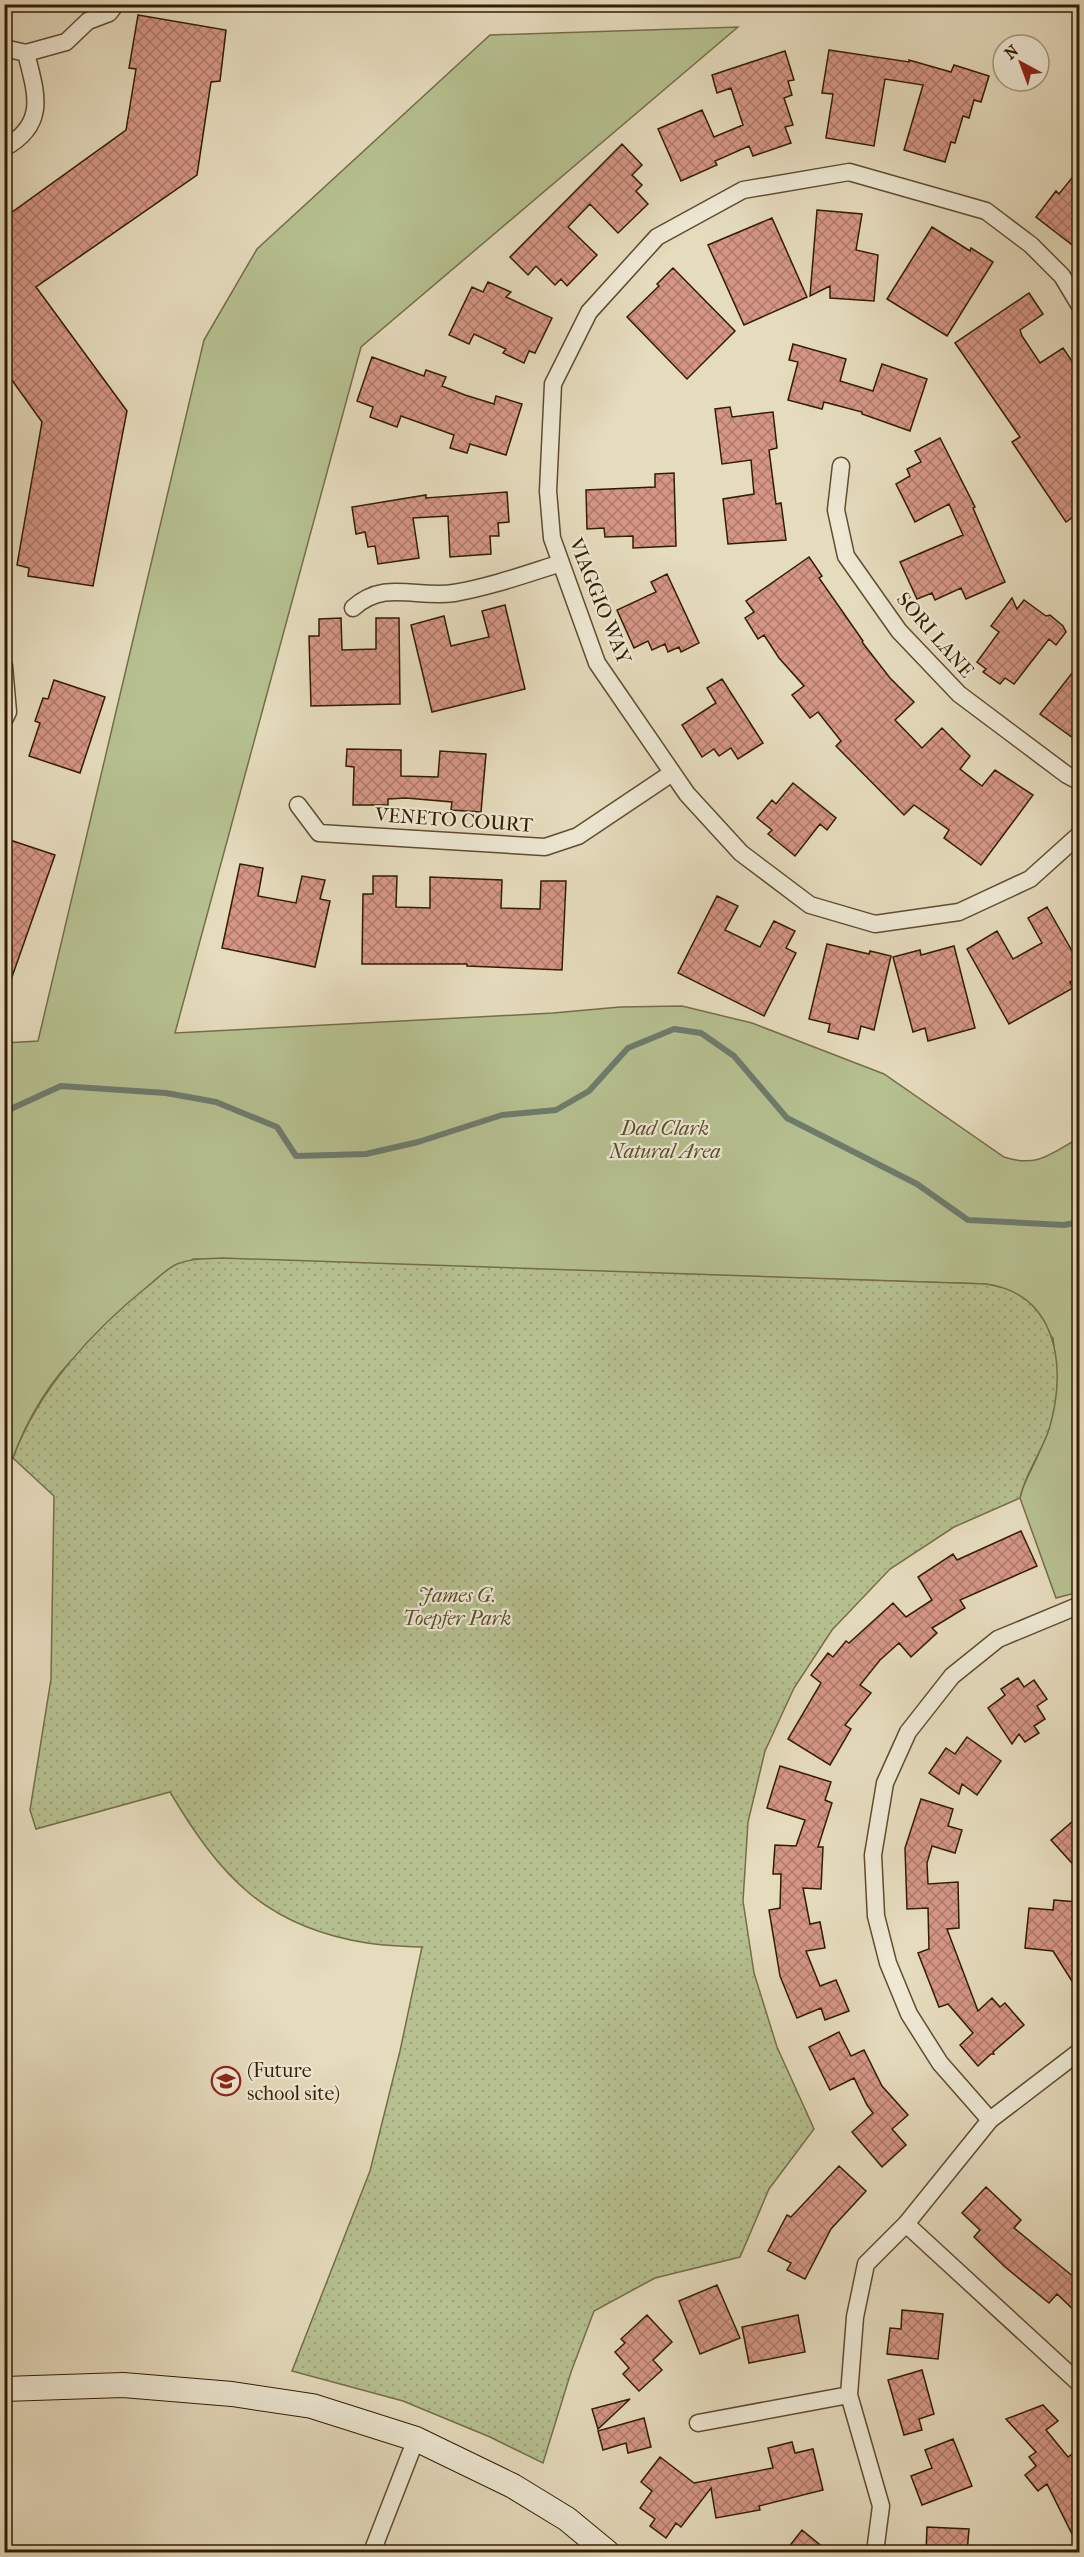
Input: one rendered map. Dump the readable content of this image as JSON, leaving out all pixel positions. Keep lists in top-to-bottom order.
{
  "streets": {
    "street": ["VIAGGIO WAY", "SORI LANE", "VENETO COURT"]
  },
  "crossings": [
    ["VIAGGIO WAY", "VENETO COURT"]
  ],
  "parks": ["Dad Clark Natural Area", "James G. Toepfer Park"],
  "places": {
    "school or university": ["(Future school site)"]
  },
  "north": "top left"
}
